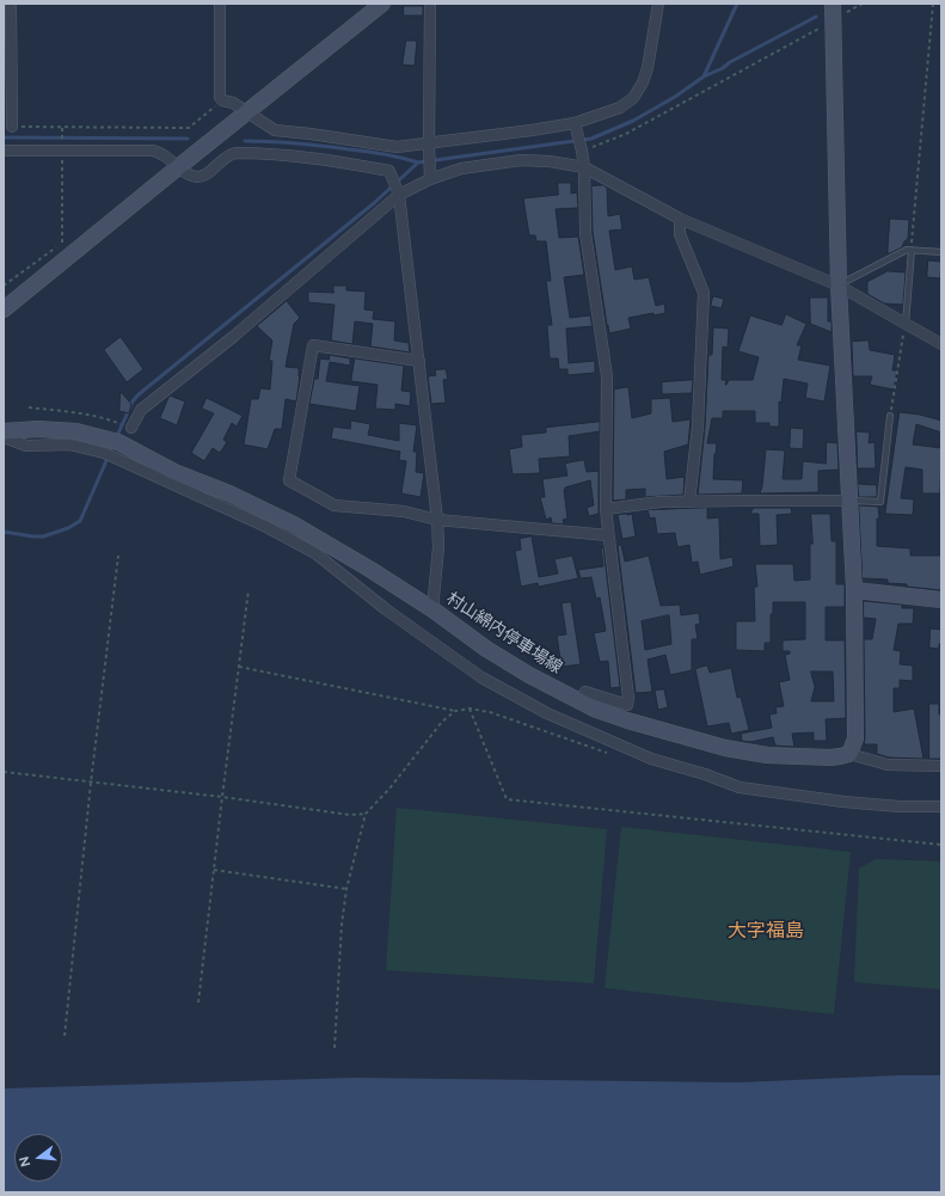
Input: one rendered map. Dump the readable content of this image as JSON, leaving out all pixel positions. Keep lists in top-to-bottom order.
{
  "streets": {
    "main road": ["村山綿内停車場線"]
  },
  "districts": ["大字福島"],
  "north": "left"
}
